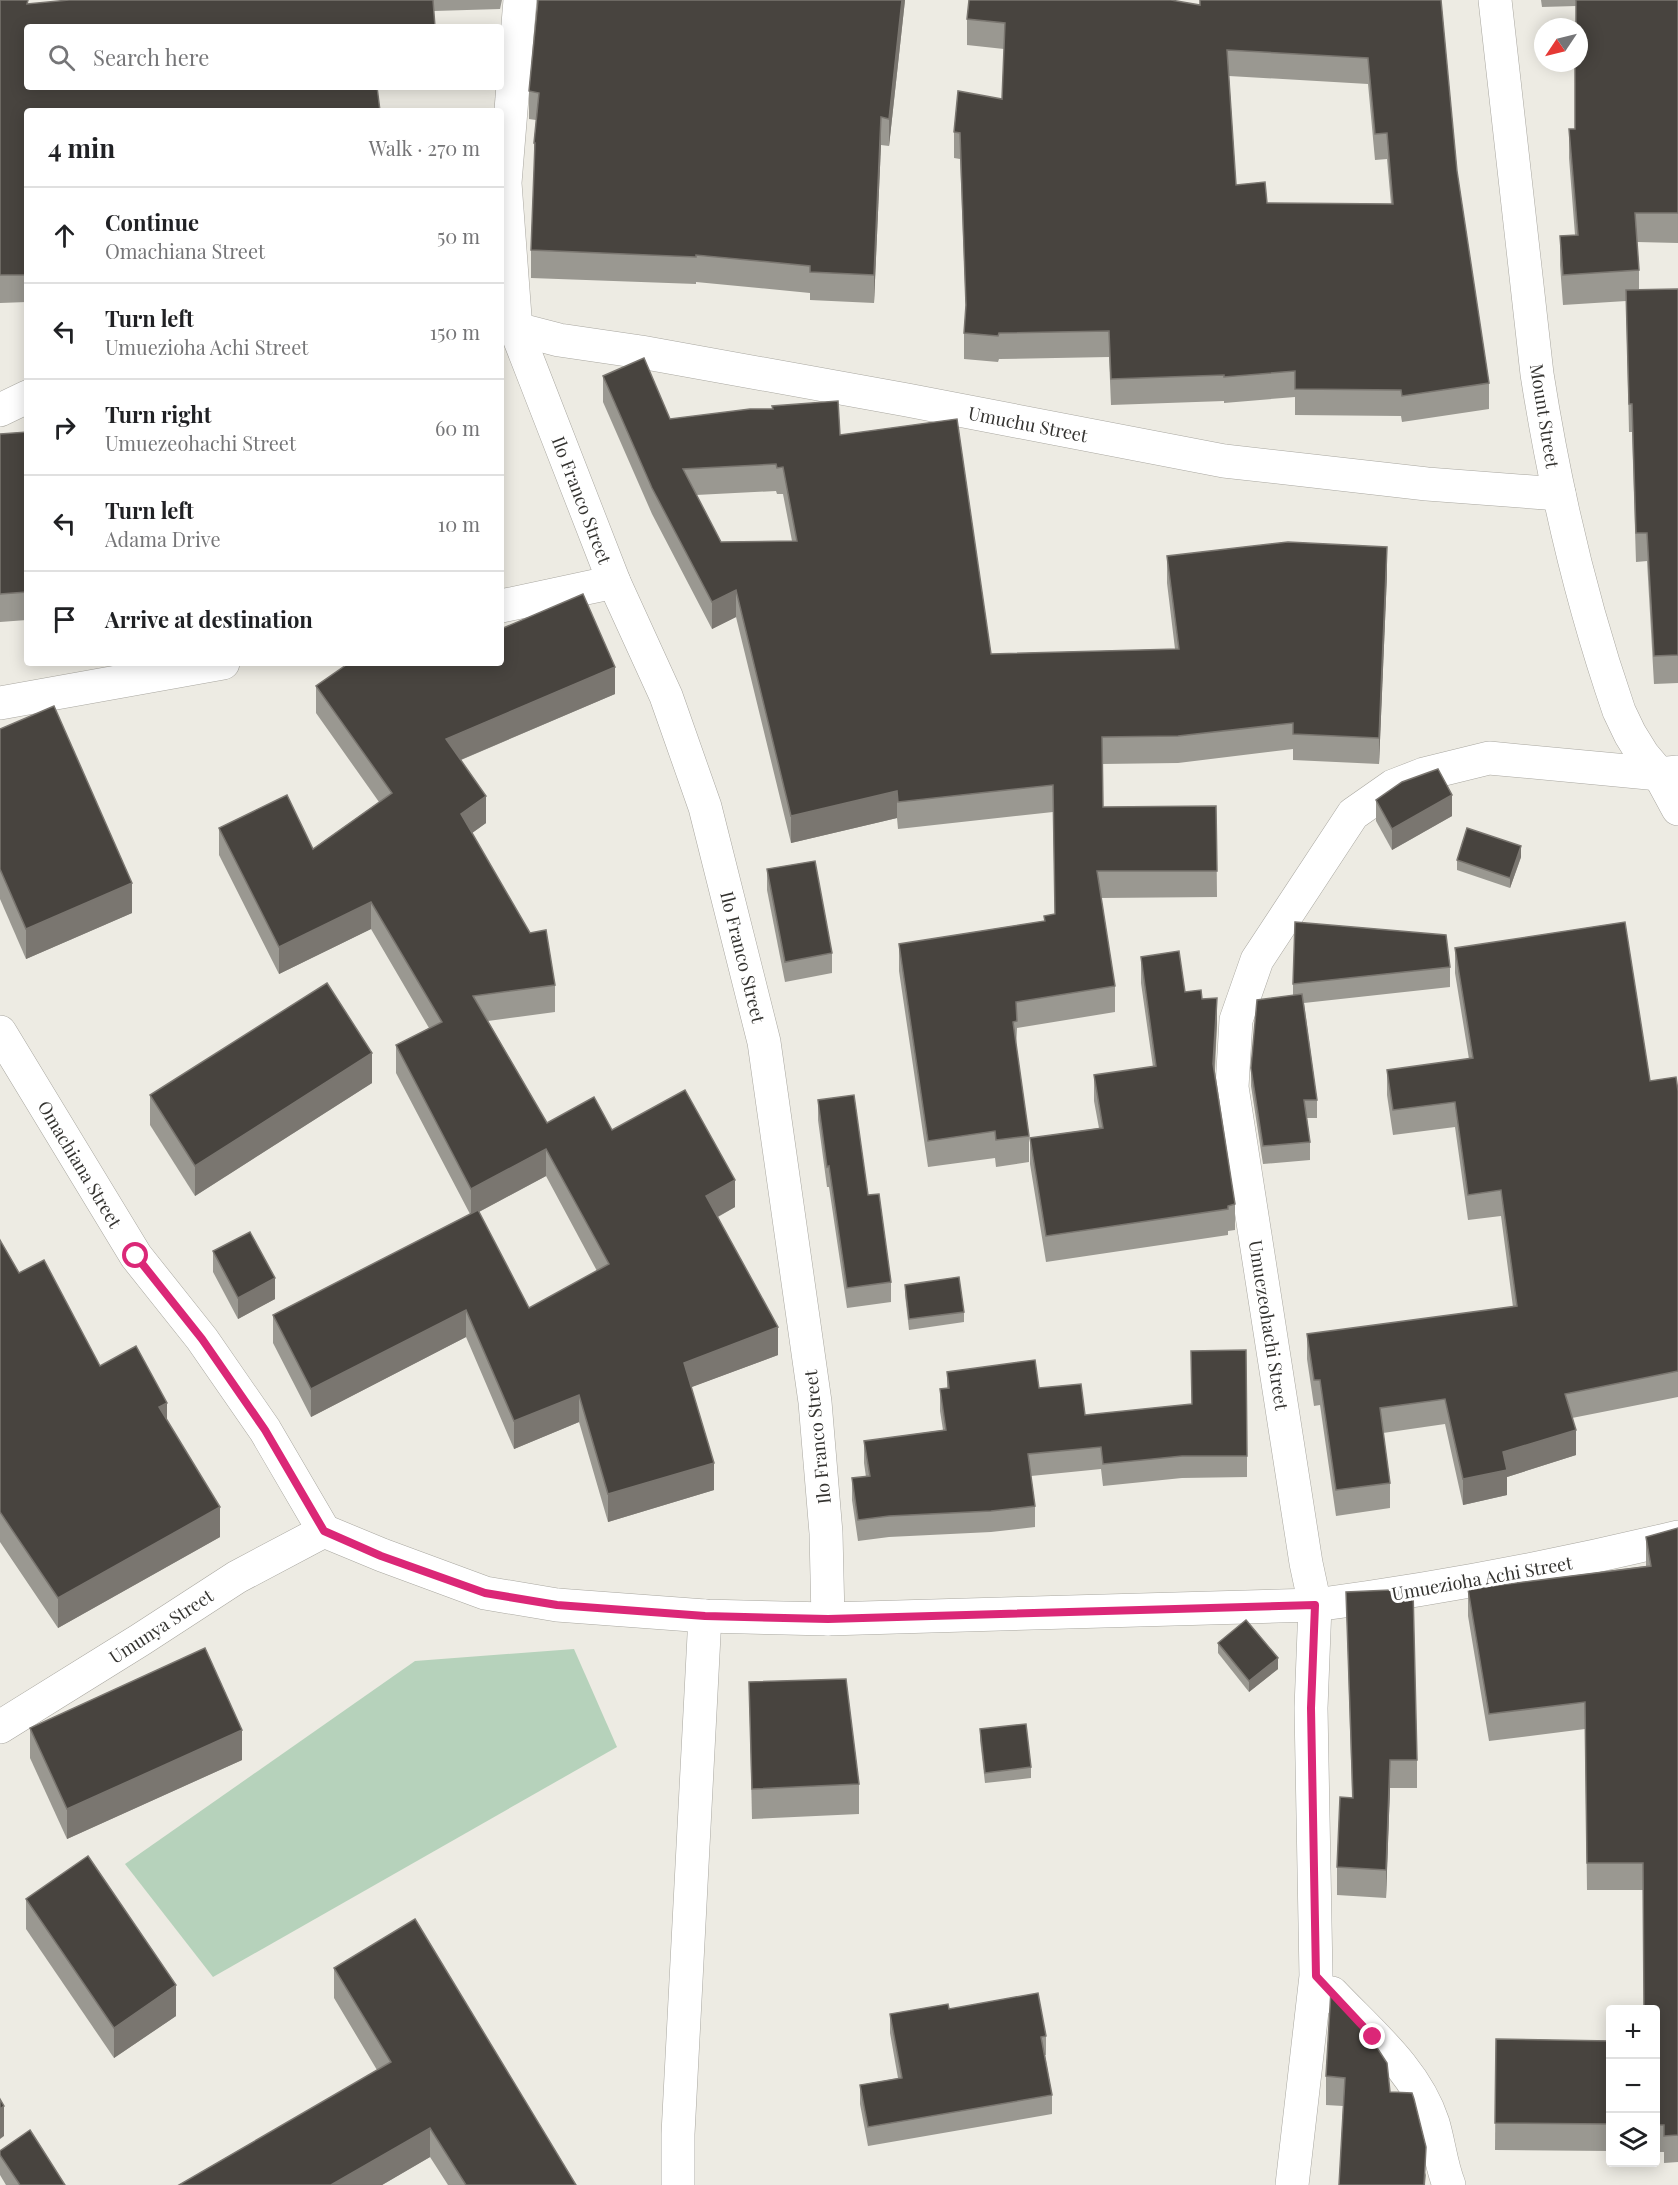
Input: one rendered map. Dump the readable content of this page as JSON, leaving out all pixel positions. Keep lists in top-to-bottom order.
{
  "streets": {
    "street": [
      "Mount Street",
      "Umuchu Street",
      "Ilo Franco Street",
      "Omachiana Street",
      "Umuezeohachi Street",
      "Umuezioha Achi Street",
      "Umunya Street"
    ]
  },
  "crossings": [
    ["Mount Street", "Umuchu Street"],
    ["Mount Street", "Umuezeohachi Street"],
    ["Umuchu Street", "Ilo Franco Street"],
    ["Ilo Franco Street", "Umuezioha Achi Street"],
    ["Omachiana Street", "Umuezioha Achi Street"],
    ["Omachiana Street", "Umunya Street"],
    ["Umuezeohachi Street", "Umuezioha Achi Street"],
    ["Umuezioha Achi Street", "Umunya Street"]
  ],
  "north": "bottom left",
  "page": {
    "search": "Search here",
    "heading": ["4 min", "Walk · 270 m"],
    "list": [
      ["Continue", "Omachiana Street", "50 m"],
      ["Turn left", "Umuezioha Achi Street", "150 m"],
      ["Turn right", "Umuezeohachi Street", "60 m"],
      ["Turn left", "Adama Drive", "10 m"],
      "Arrive at destination"
    ],
    "map_buttons": ["+", "−"]
  }
}
